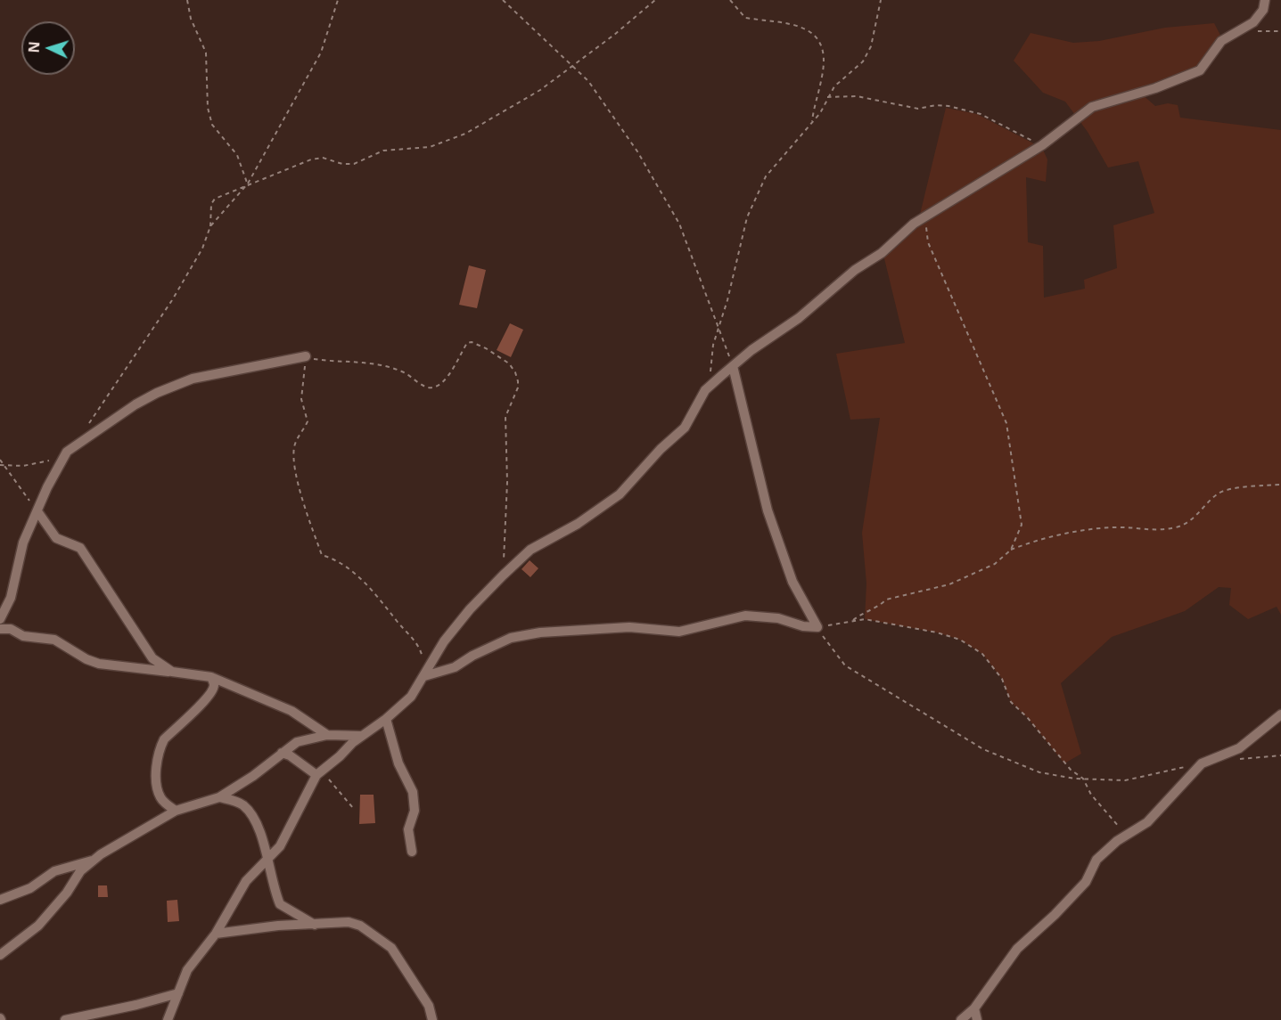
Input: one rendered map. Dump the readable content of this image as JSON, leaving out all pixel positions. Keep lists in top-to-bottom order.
{
  "north": "left"
}
